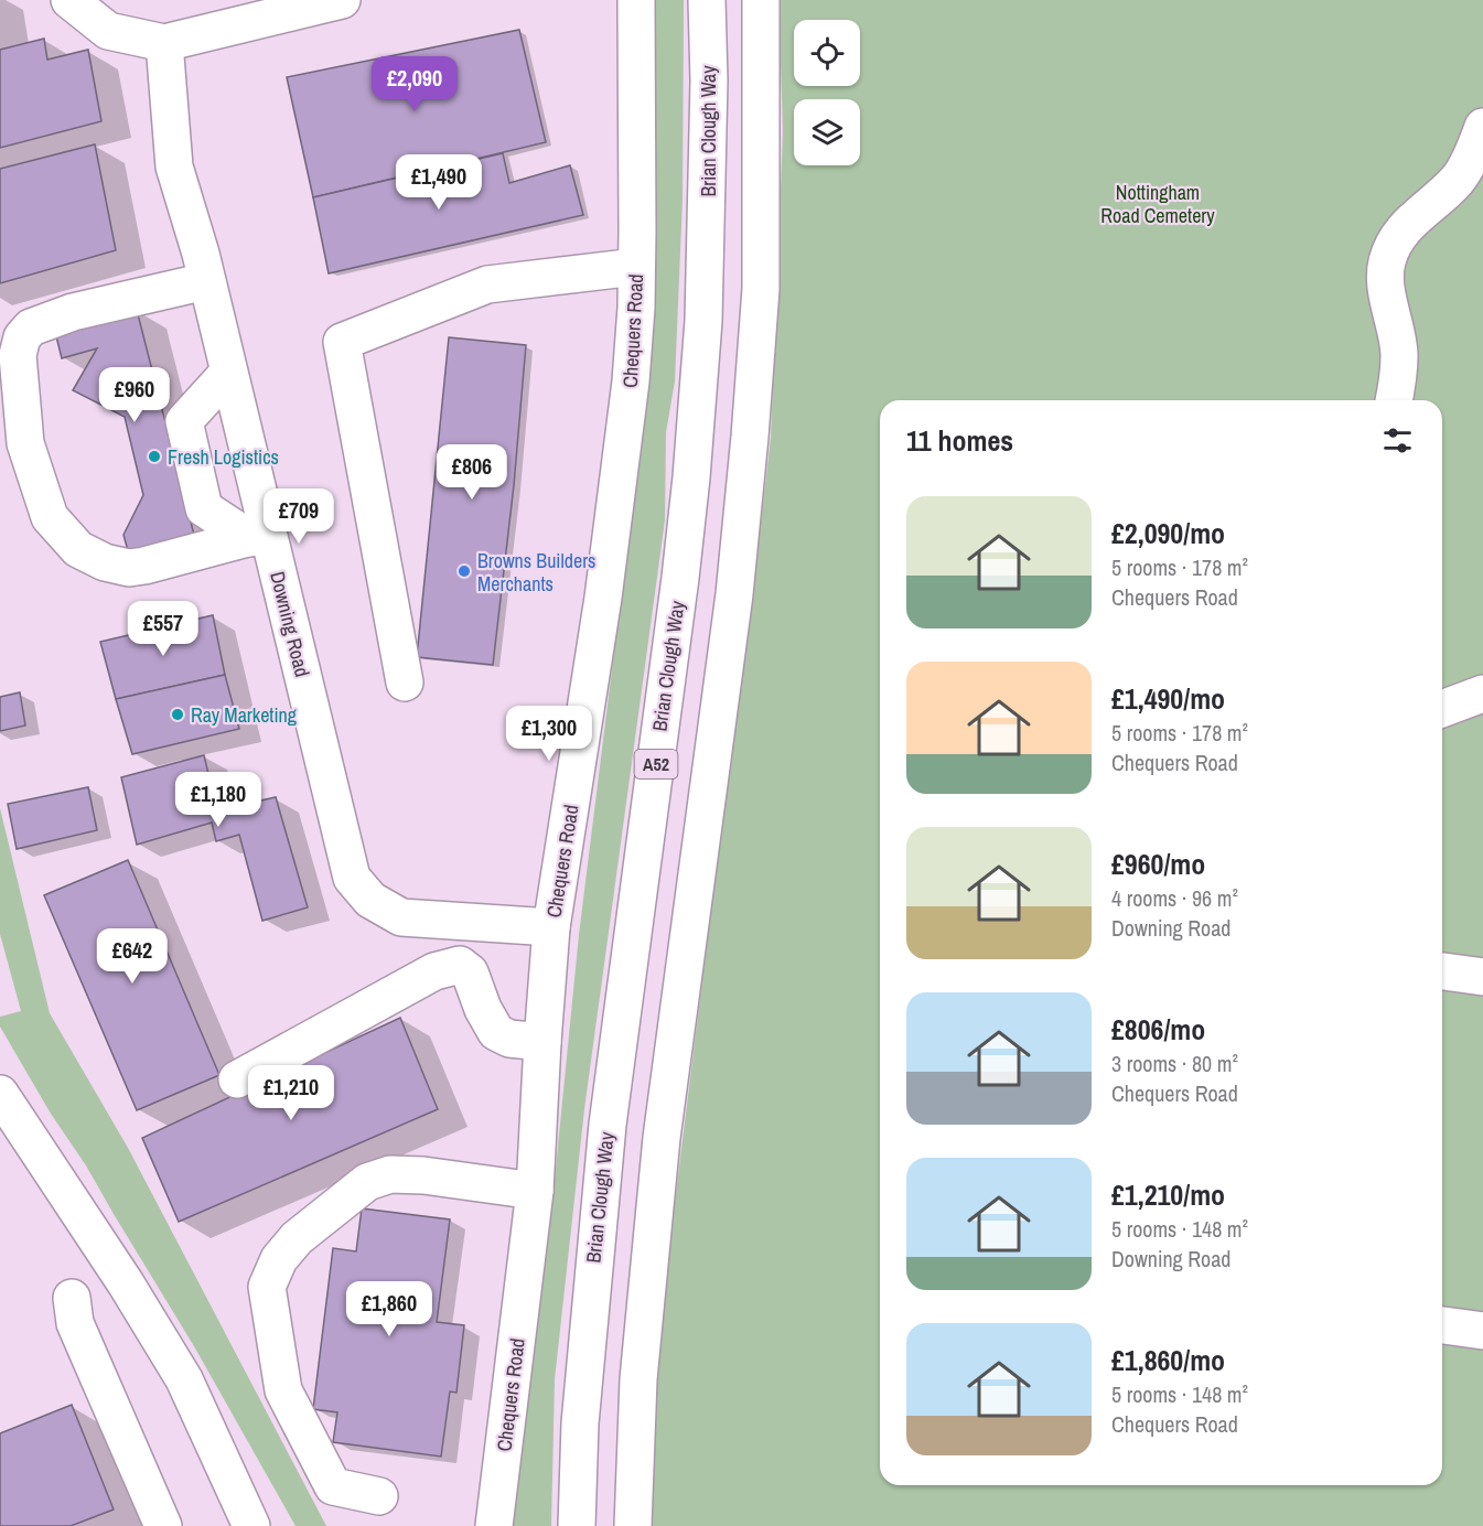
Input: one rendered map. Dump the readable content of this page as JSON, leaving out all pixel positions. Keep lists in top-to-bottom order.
{
  "streets": {
    "main road": [
      "Brian Clough Way",
      "Chequers Road",
      "Downing Road",
      "A52"
    ]
  },
  "crossings": [
    ["Chequers Road", "Downing Road"]
  ],
  "parks": ["Nottingham Road Cemetery"],
  "places": ["Fresh Logistics", "Browns Builders Merchants", "Ray Marketing"],
  "page": {
    "price": [
      "£2,090",
      "£1,490",
      "£960",
      "£806",
      "£709",
      "£557",
      "£1,300",
      "£1,180",
      "£642",
      "£1,210",
      "£1,860"
    ],
    "heading": "11 homes",
    "list": [
      {
        "name": "£2,090/mo",
        "note": "5 rooms · 178 m² · Chequers Road"
      },
      {
        "name": "£1,490/mo",
        "note": "5 rooms · 178 m² · Chequers Road"
      },
      {
        "name": "£960/mo",
        "note": "4 rooms · 96 m² · Downing Road"
      },
      {
        "name": "£806/mo",
        "note": "3 rooms · 80 m² · Chequers Road"
      },
      {
        "name": "£1,210/mo",
        "note": "5 rooms · 148 m² · Downing Road"
      },
      {
        "name": "£1,860/mo",
        "note": "5 rooms · 148 m² · Chequers Road"
      }
    ]
  }
}
